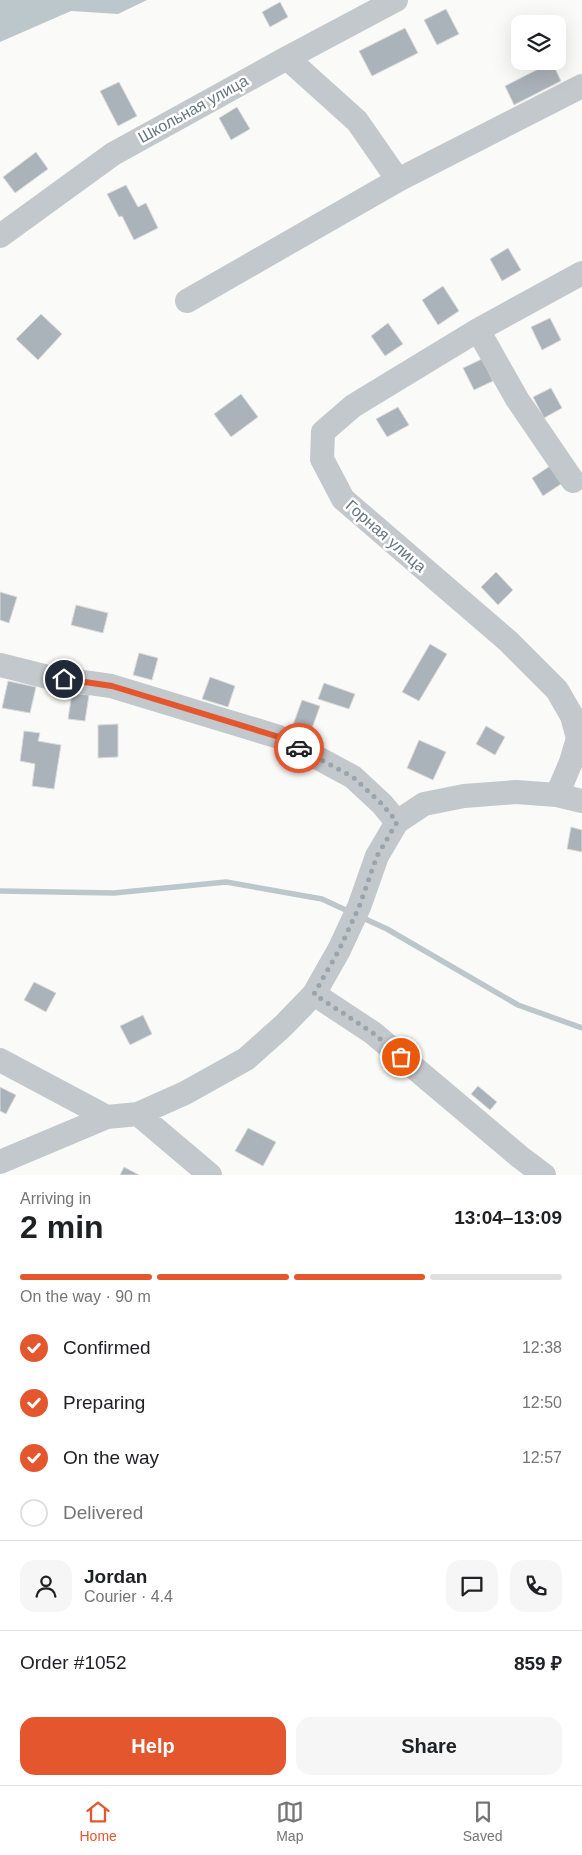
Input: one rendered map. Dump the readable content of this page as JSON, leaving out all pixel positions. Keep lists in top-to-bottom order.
{
  "streets": {
    "street": ["Школьная улица", "Горная улица"]
  },
  "page": {
    "heading": ["2 min", "Arriving in", "13:04–13:09"],
    "panel": [
      "Jordan",
      "Courier · 4.4",
      "Order #1052",
      "859 ₽"
    ],
    "bar": "On the way · 90 m",
    "list": [
      ["Confirmed", "12:38"],
      ["Preparing", "12:50"],
      ["On the way", "12:57"],
      "Delivered"
    ],
    "buttons": ["Help", "Share"],
    "tabs": ["Home", "Map", "Saved"]
  }
}
